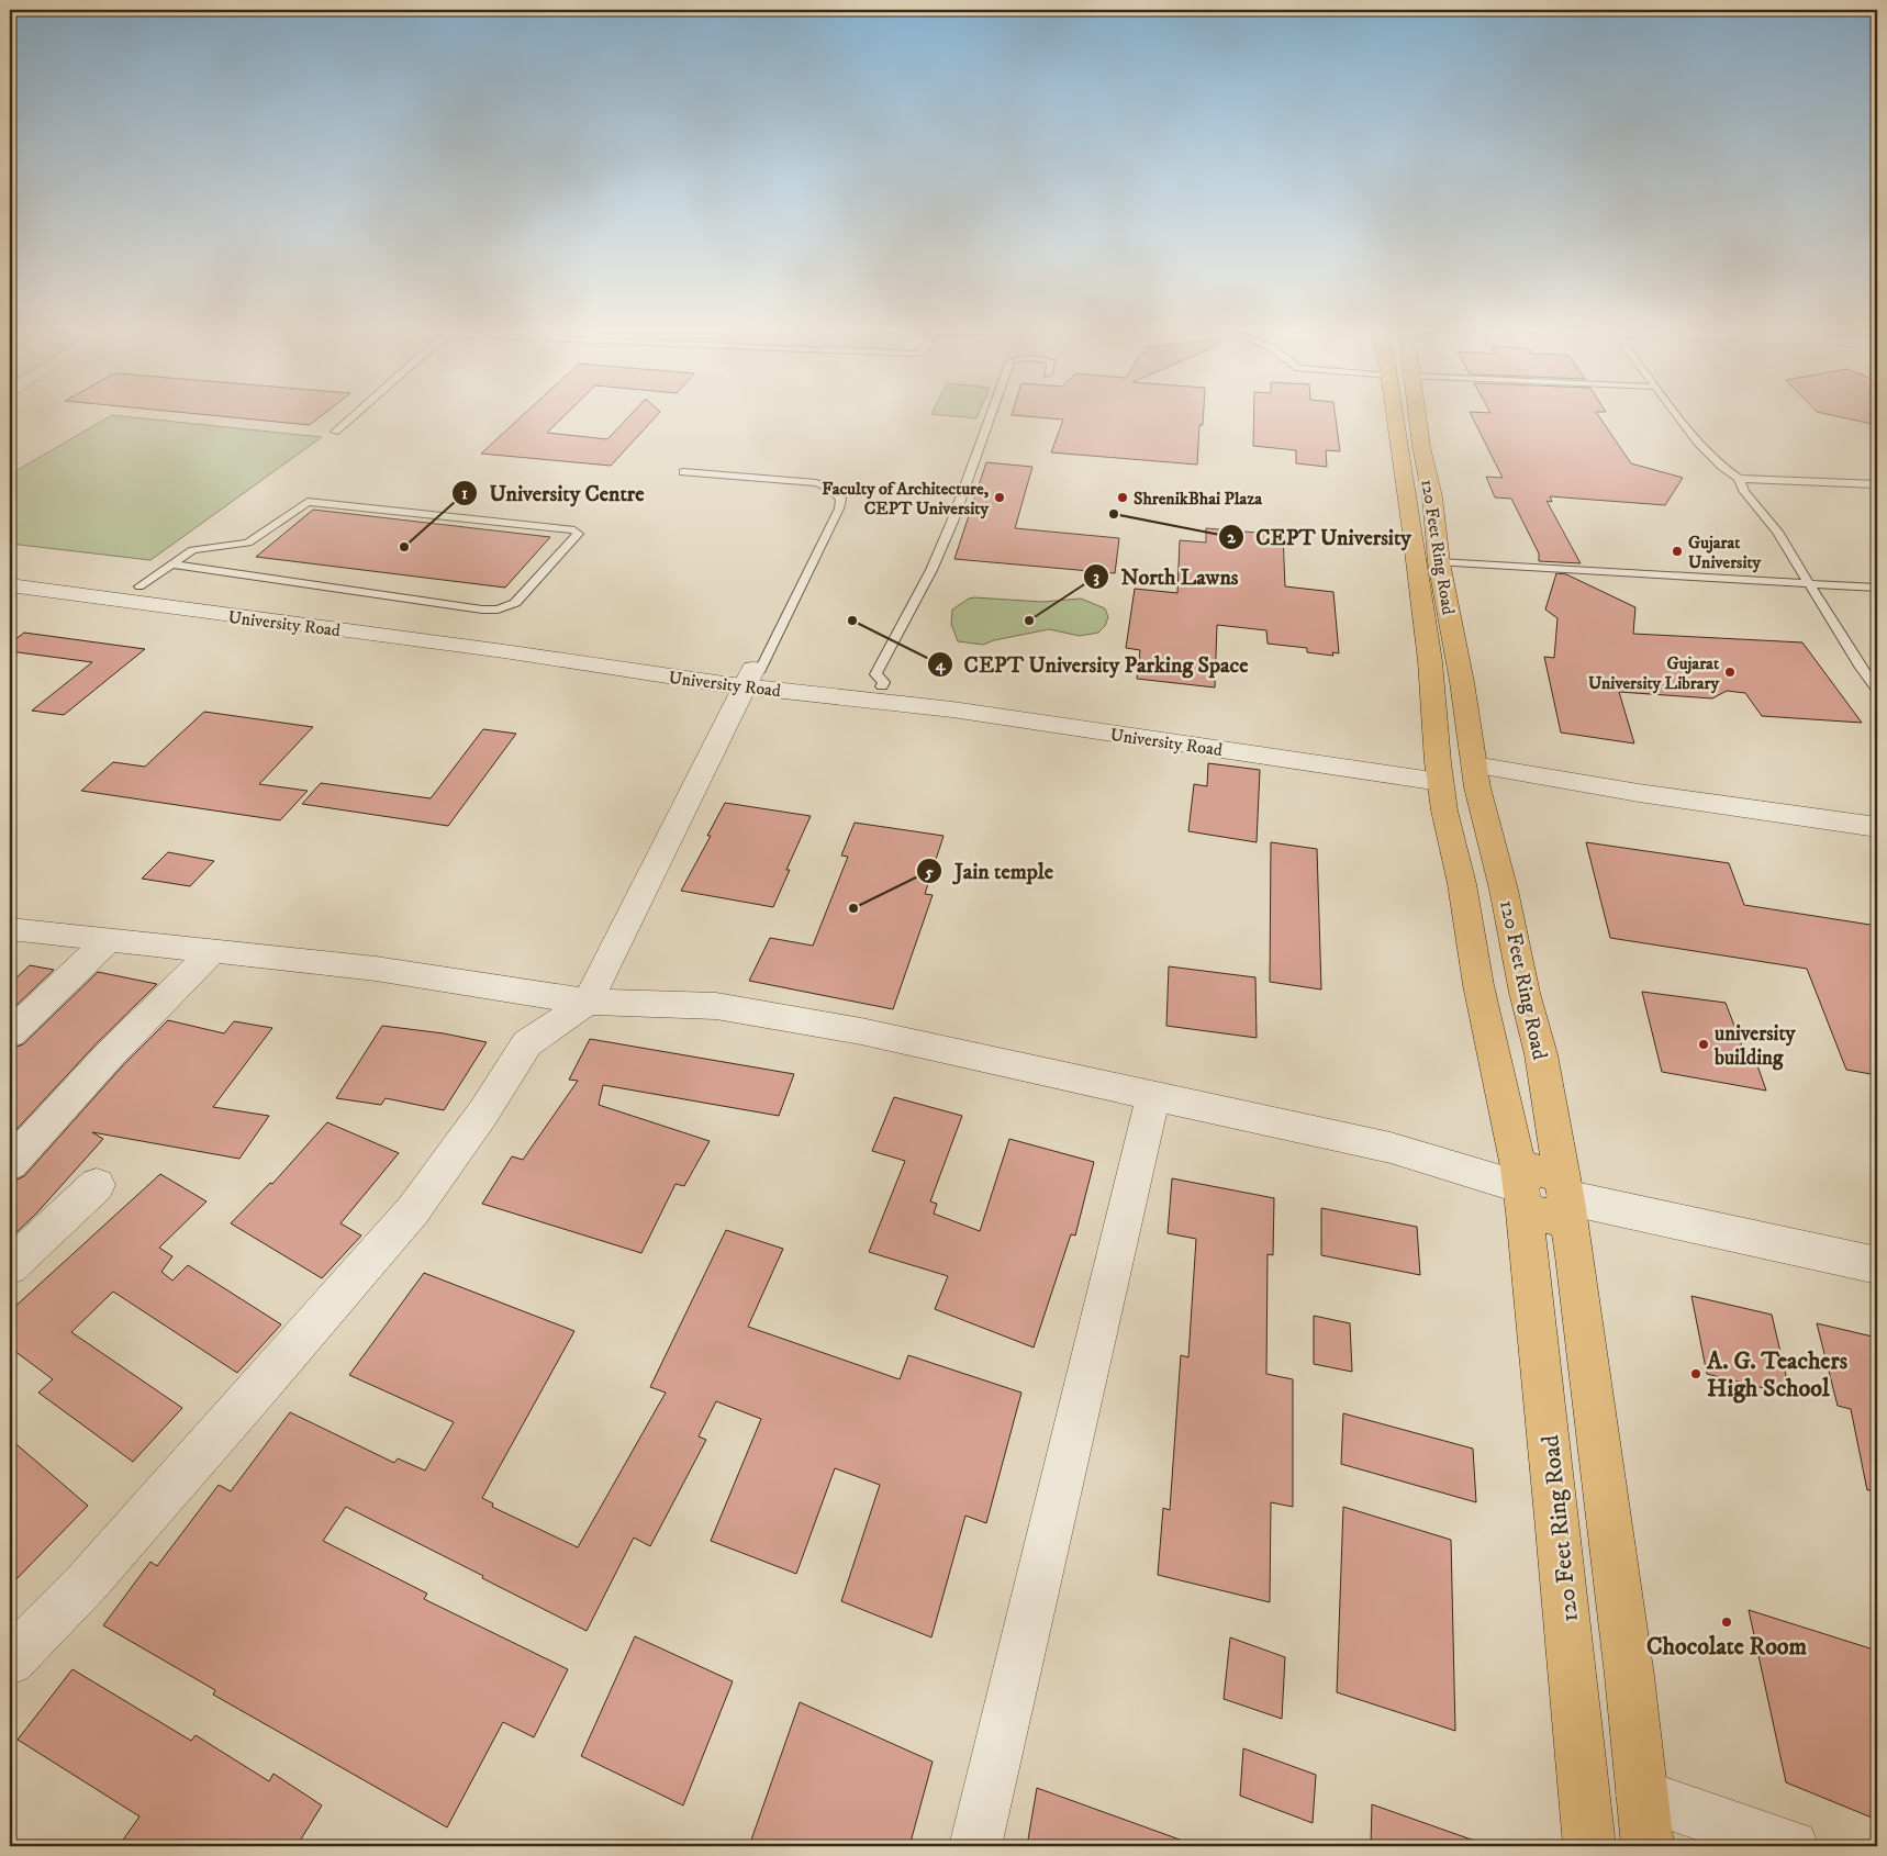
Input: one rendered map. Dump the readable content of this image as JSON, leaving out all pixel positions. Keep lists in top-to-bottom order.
{
  "streets": {
    "main road": ["120 Feet Ring Road"],
    "street": ["University Road"]
  },
  "crossings": [
    ["120 Feet Ring Road", "University Road"]
  ],
  "places": [
    "Faculty of Architecture, CEPT University",
    "ShrenikBhai Plaza",
    "CEPT University",
    "University Centre",
    "Gujarat University",
    "CEPT University Parking Space",
    "North Lawns",
    "Gujarat University Library",
    "Jain temple",
    "university building",
    "A. G. Teachers High School",
    "Chocolate Room"
  ]
}
